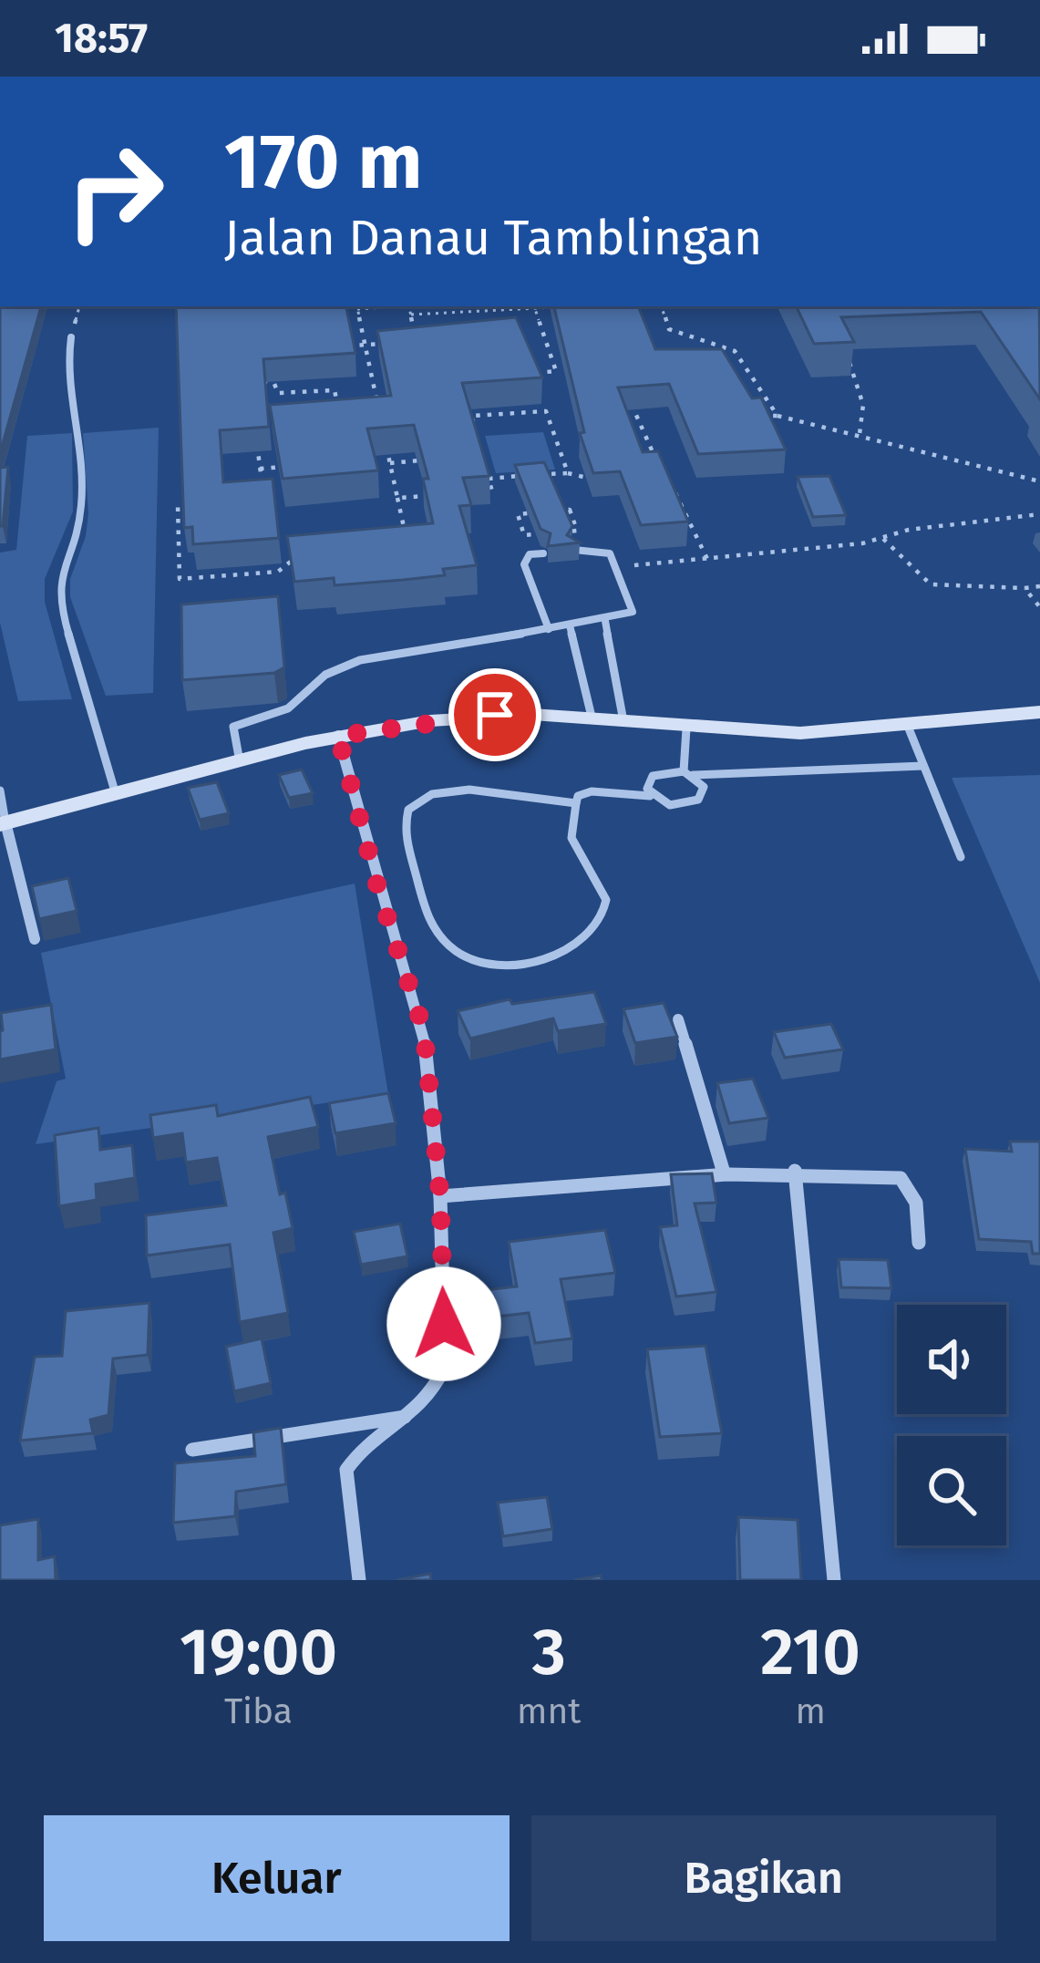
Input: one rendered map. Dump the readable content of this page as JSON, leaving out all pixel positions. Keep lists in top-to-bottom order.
{
  "page": {
    "status": "18:57",
    "turn": ["170 m", "Jalan Danau Tamblingan"],
    "eta": [
      "19:00",
      "Tiba",
      "3",
      "mnt",
      "210",
      "m"
    ],
    "buttons": ["Keluar", "Bagikan"]
  }
}
